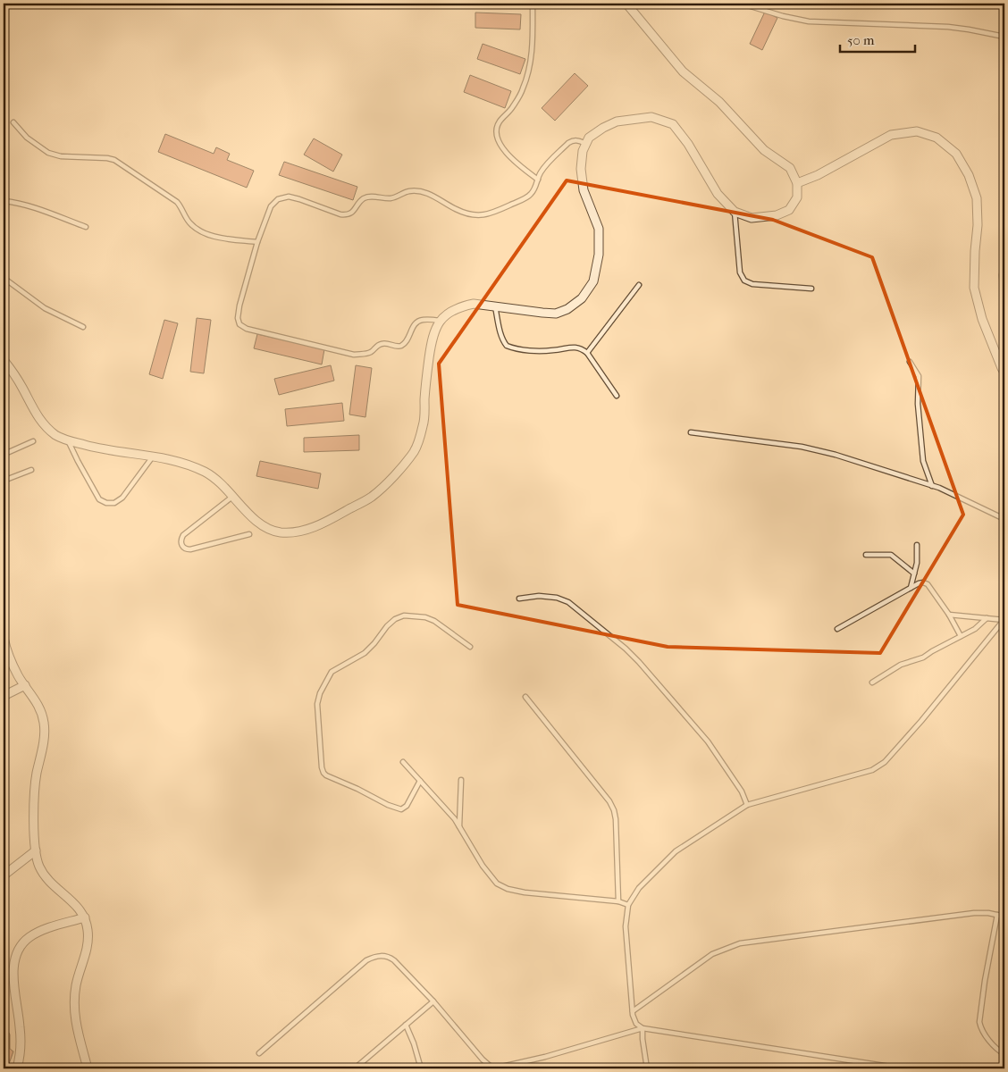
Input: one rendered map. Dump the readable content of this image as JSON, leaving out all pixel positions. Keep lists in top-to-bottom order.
{
  "scale_bar": "50 m"
}
